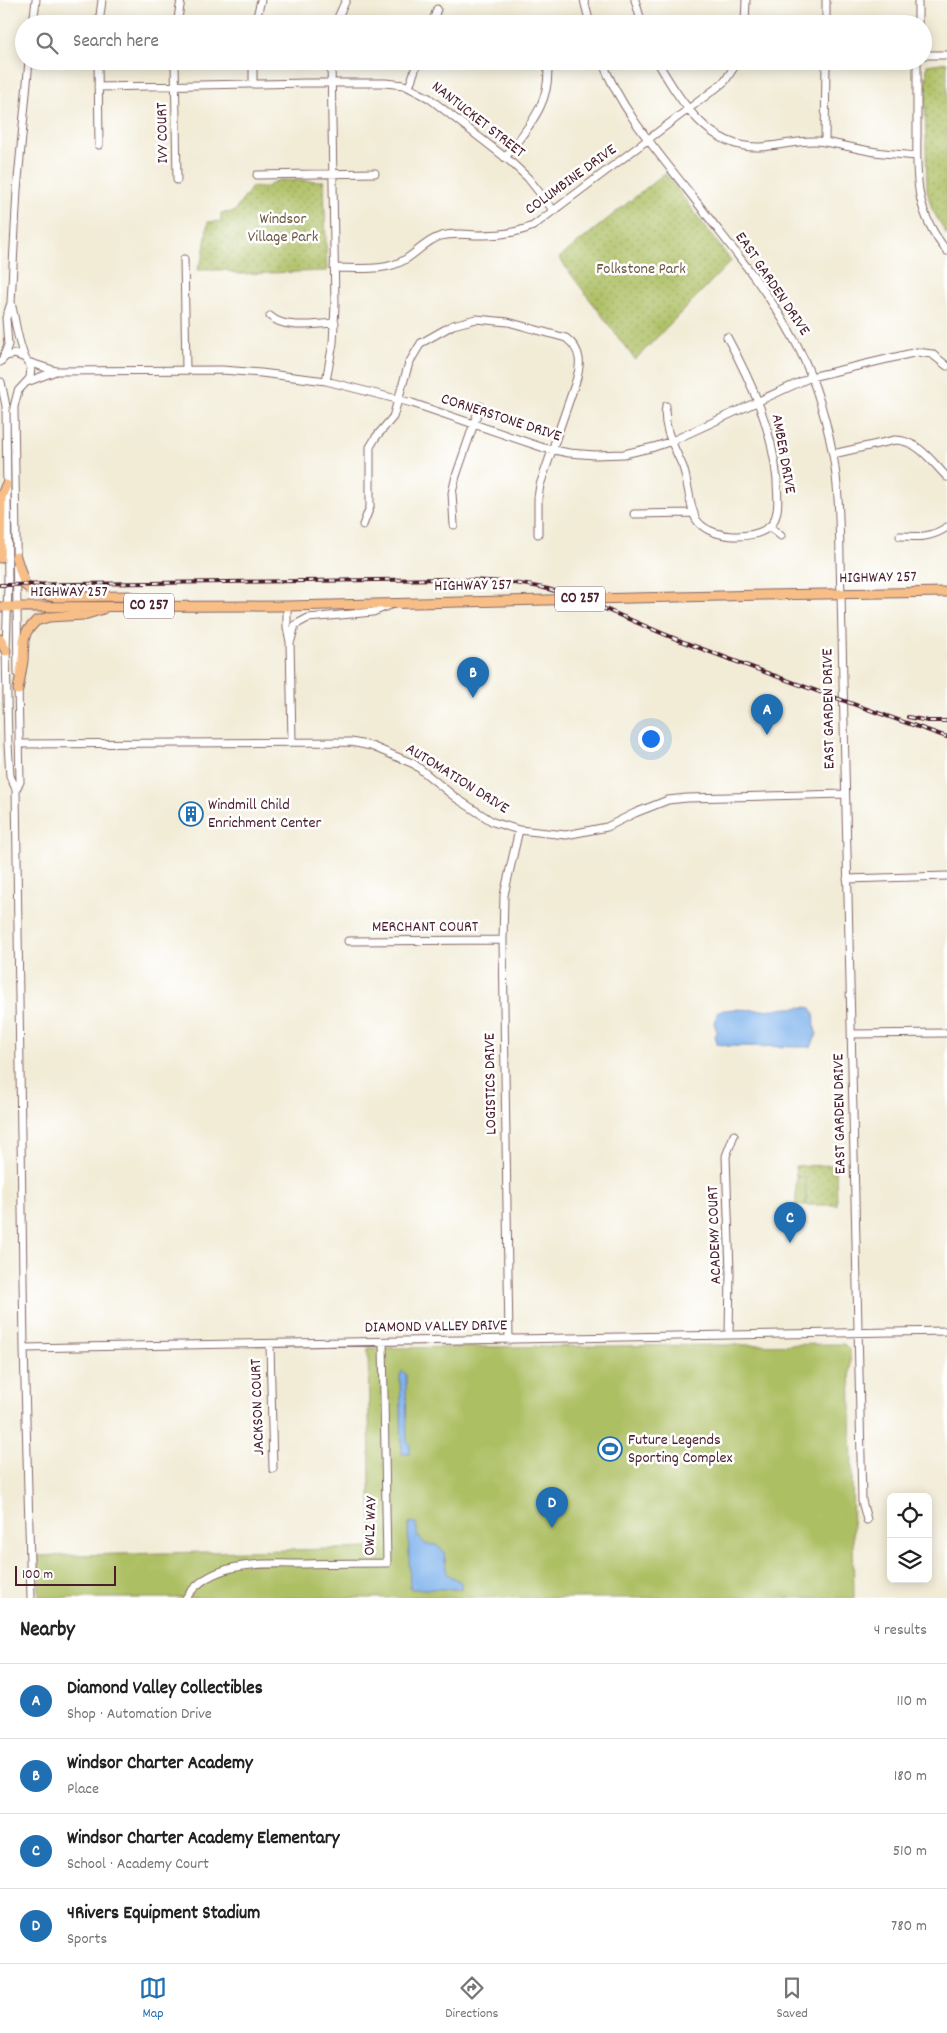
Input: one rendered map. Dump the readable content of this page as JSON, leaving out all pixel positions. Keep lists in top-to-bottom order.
{
  "streets": {
    "main road": ["HIGHWAY 257", "CO 257"],
    "street": [
      "NANTUCKET STREET",
      "IVY COURT",
      "COLUMBINE DRIVE",
      "EAST GARDEN DRIVE",
      "CORNERSTONE DRIVE",
      "AMBER DRIVE",
      "AUTOMATION DRIVE",
      "MERCHANT COURT",
      "LOGISTICS DRIVE",
      "ACADEMY COURT",
      "DIAMOND VALLEY DRIVE",
      "JACKSON COURT",
      "OWLZ WAY"
    ]
  },
  "crossings": [
    ["NANTUCKET STREET", "IVY COURT"],
    ["NANTUCKET STREET", "COLUMBINE DRIVE"],
    ["COLUMBINE DRIVE", "EAST GARDEN DRIVE"],
    ["EAST GARDEN DRIVE", "CORNERSTONE DRIVE"],
    ["EAST GARDEN DRIVE", "HIGHWAY 257"],
    ["EAST GARDEN DRIVE", "AUTOMATION DRIVE"],
    ["EAST GARDEN DRIVE", "DIAMOND VALLEY DRIVE"],
    ["CORNERSTONE DRIVE", "AMBER DRIVE"],
    ["AUTOMATION DRIVE", "LOGISTICS DRIVE"],
    ["MERCHANT COURT", "LOGISTICS DRIVE"],
    ["LOGISTICS DRIVE", "DIAMOND VALLEY DRIVE"],
    ["ACADEMY COURT", "DIAMOND VALLEY DRIVE"],
    ["DIAMOND VALLEY DRIVE", "JACKSON COURT"],
    ["DIAMOND VALLEY DRIVE", "OWLZ WAY"]
  ],
  "parks": ["Windsor Village Park", "Folkstone Park"],
  "places": {
    "building": ["Windmill Child Enrichment Center"],
    "sports": ["Future Legends Sporting Complex"]
  },
  "scale_bar": "100 m",
  "page": {
    "search": "Search here",
    "pins": [
      "B",
      "A",
      "C",
      "D"
    ],
    "scale": "100 m",
    "heading": ["Nearby", "4 results"],
    "list": [
      {
        "mark": "A",
        "name": "Diamond Valley Collectibles",
        "note": "Shop · Automation Drive",
        "value": "110 m"
      },
      {
        "mark": "B",
        "name": "Windsor Charter Academy",
        "note": "Place",
        "value": "180 m"
      },
      {
        "mark": "C",
        "name": "Windsor Charter Academy Elementary",
        "note": "School · Academy Court",
        "value": "510 m"
      },
      {
        "mark": "D",
        "name": "4Rivers Equipment Stadium",
        "note": "Sports",
        "value": "780 m"
      }
    ],
    "nav": ["Map", "Directions", "Saved"]
  }
}
